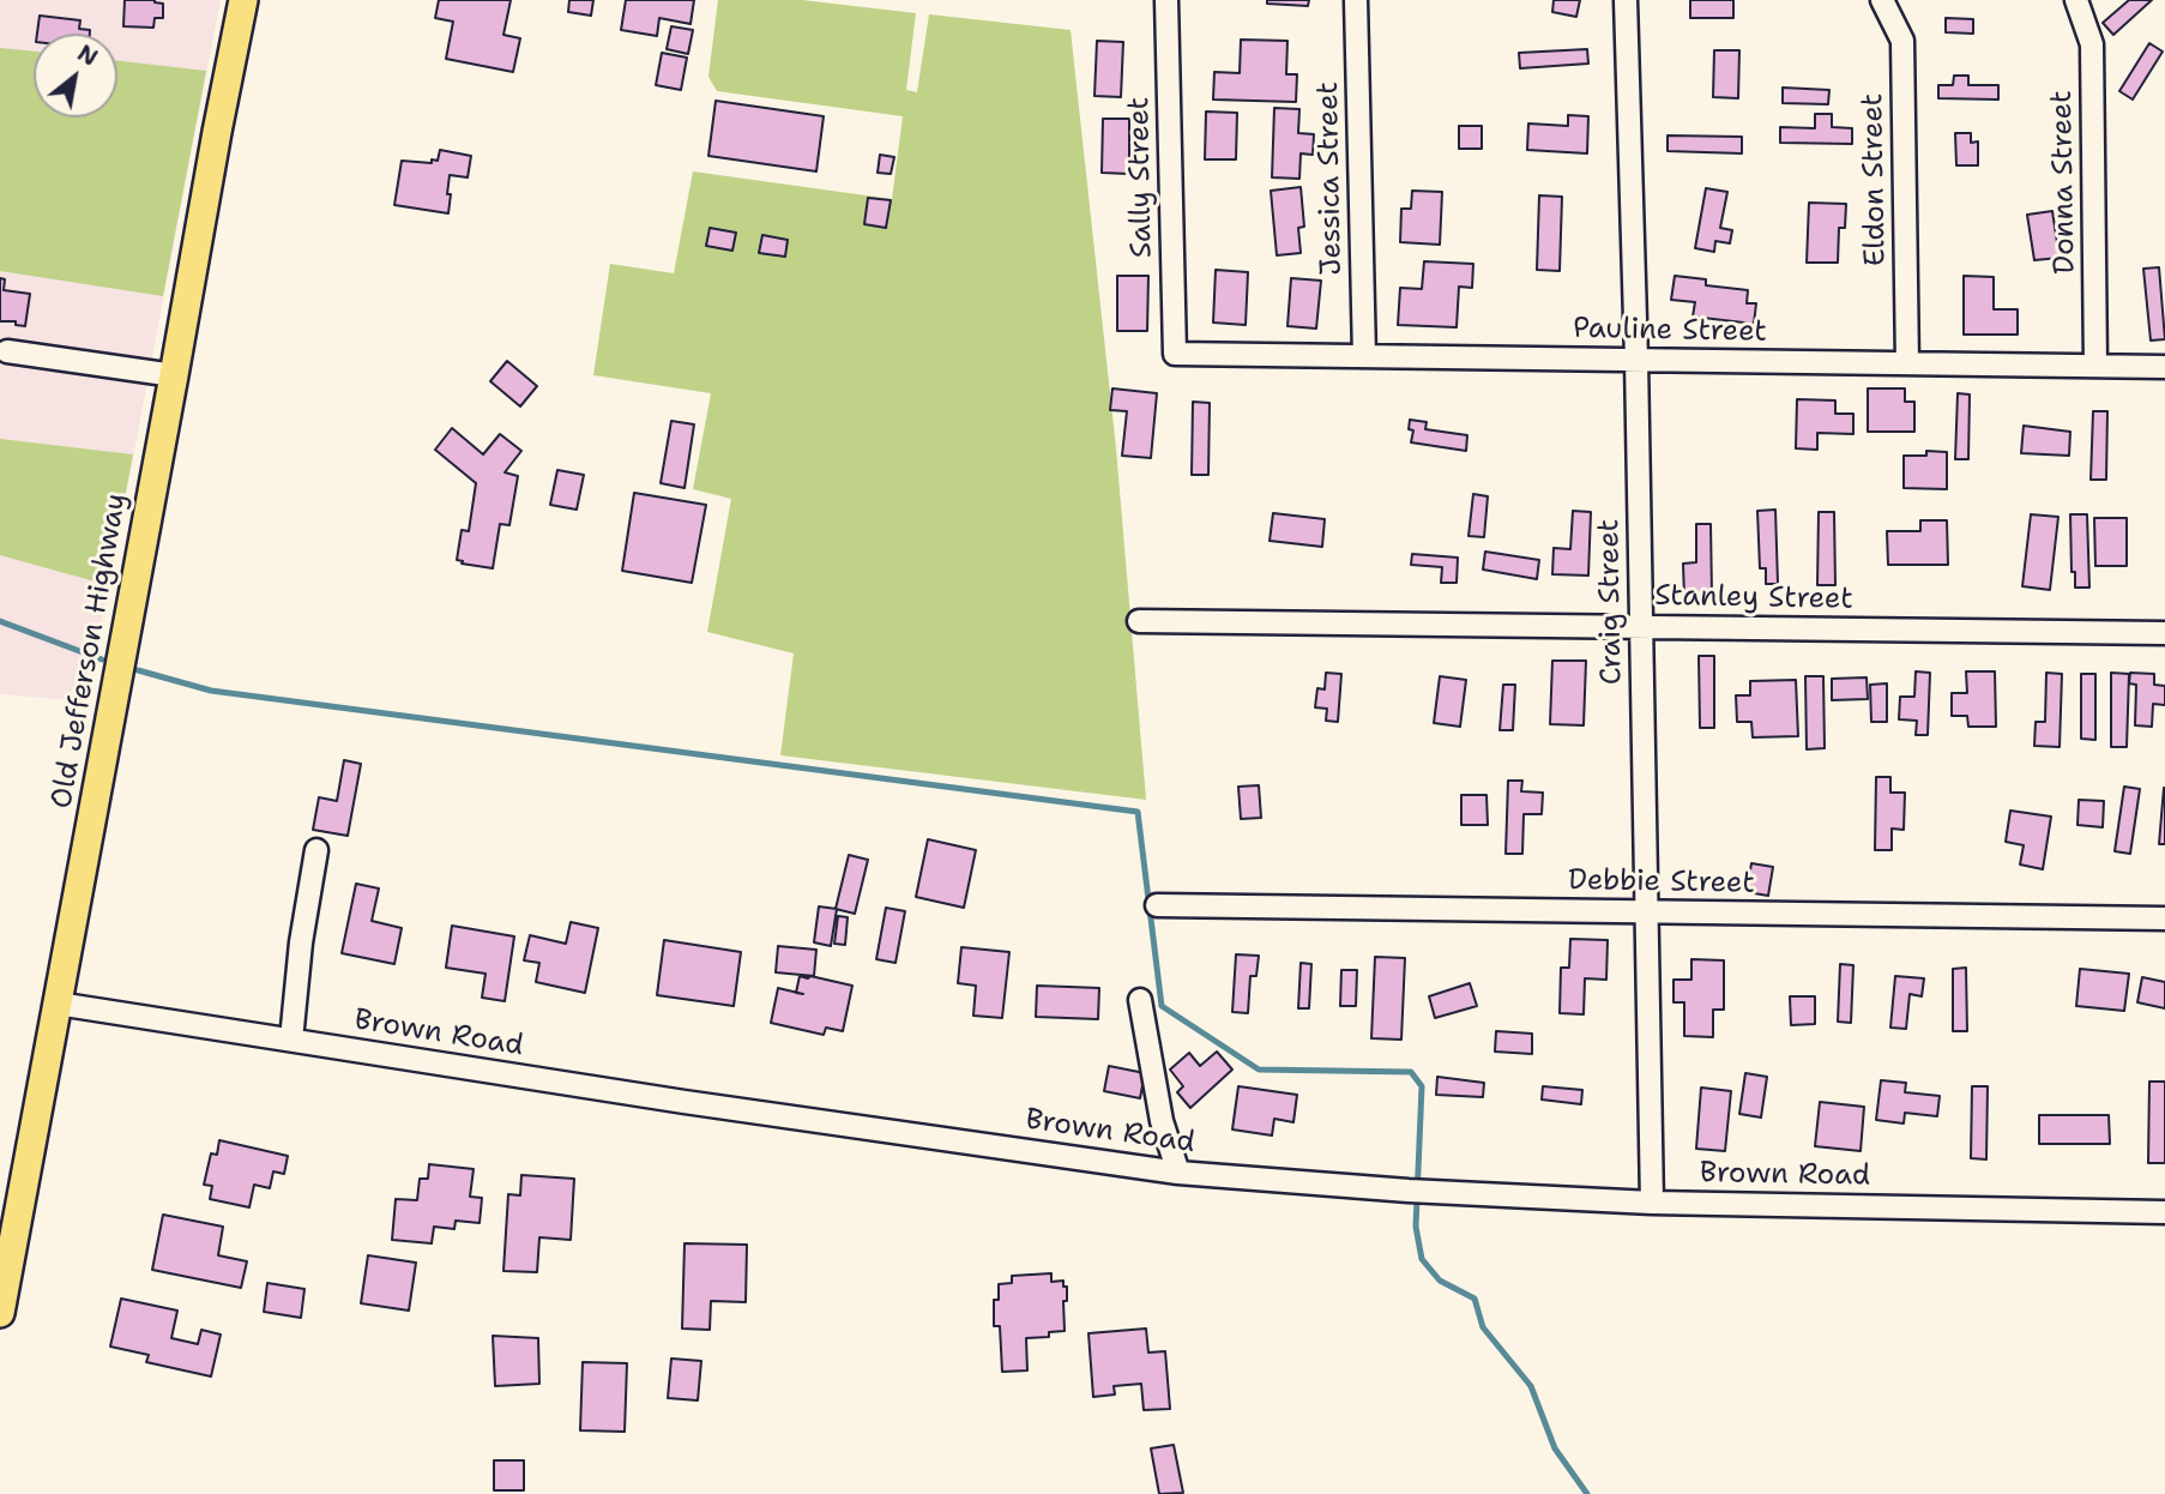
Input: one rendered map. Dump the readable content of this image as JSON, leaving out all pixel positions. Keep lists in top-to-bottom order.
{
  "streets": {
    "main road": ["Old Jefferson Highway"],
    "street": [
      "Sally Street",
      "Jessica Street",
      "Eldon Street",
      "Donna Street",
      "Pauline Street",
      "Stanley Street",
      "Craig Street",
      "Debbie Street",
      "Brown Road"
    ]
  },
  "crossings": [
    ["Sally Street", "Pauline Street"],
    ["Jessica Street", "Pauline Street"],
    ["Eldon Street", "Pauline Street"],
    ["Donna Street", "Pauline Street"],
    ["Pauline Street", "Craig Street"],
    ["Stanley Street", "Craig Street"],
    ["Craig Street", "Debbie Street"],
    ["Craig Street", "Brown Road"],
    ["Old Jefferson Highway", "Brown Road"]
  ],
  "north": "top right"
}
